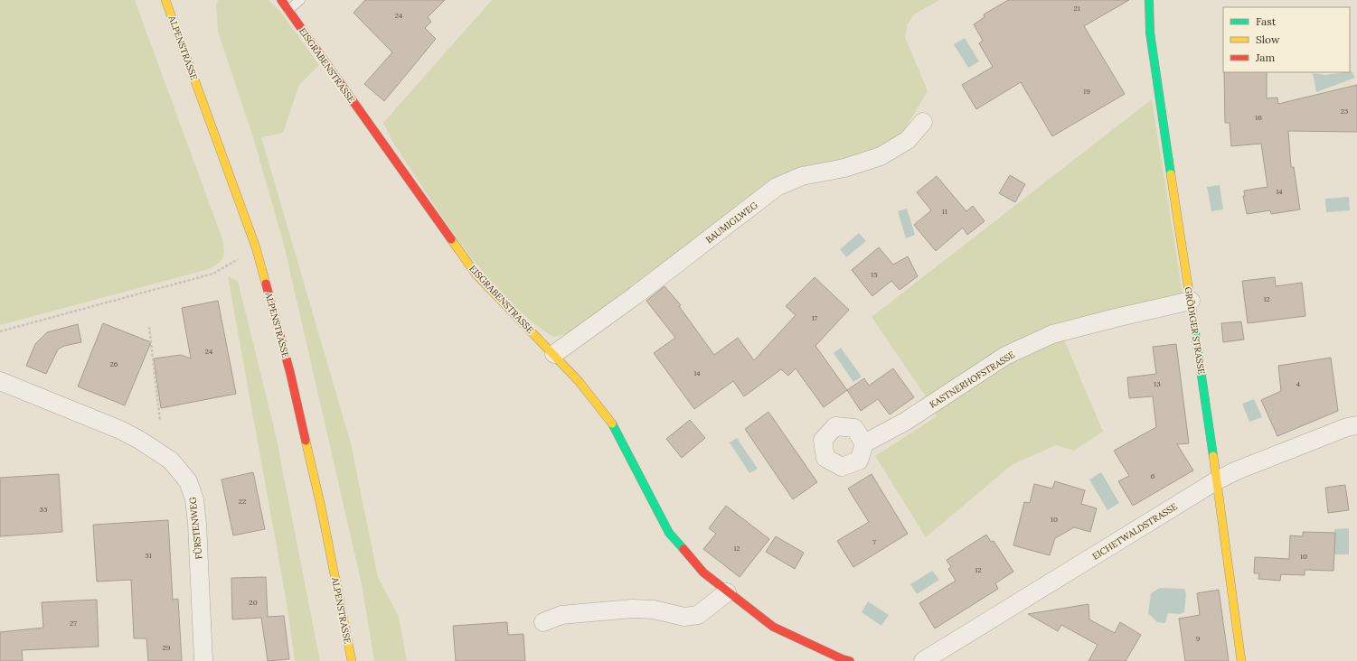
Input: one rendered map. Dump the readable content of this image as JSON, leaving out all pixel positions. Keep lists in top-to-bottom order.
{
  "streets": {
    "street": [
      "ALPENSTRASSE",
      "EISGRABENSTRASSE",
      "BAUMIGLWEG",
      "GRÖDIGER STRASSE",
      "KASTNERHOFSTRASSE",
      "FÜRSTENWEG",
      "EICHETWALDSTRASSE"
    ]
  },
  "crossings": [
    ["EISGRABENSTRASSE", "BAUMIGLWEG"],
    ["GRÖDIGER STRASSE", "KASTNERHOFSTRASSE"],
    ["GRÖDIGER STRASSE", "EICHETWALDSTRASSE"]
  ],
  "house_numbers": [
    "21",
    "24",
    "19",
    "23",
    "16",
    "14",
    "11",
    "15",
    "12",
    "17",
    "24",
    "26",
    "14",
    "13",
    "4",
    "6",
    "22",
    "33",
    "10",
    "7",
    "12",
    "31",
    "10",
    "12",
    "20",
    "27",
    "9",
    "29"
  ],
  "legend": ["Fast", "Slow", "Jam"]
}
